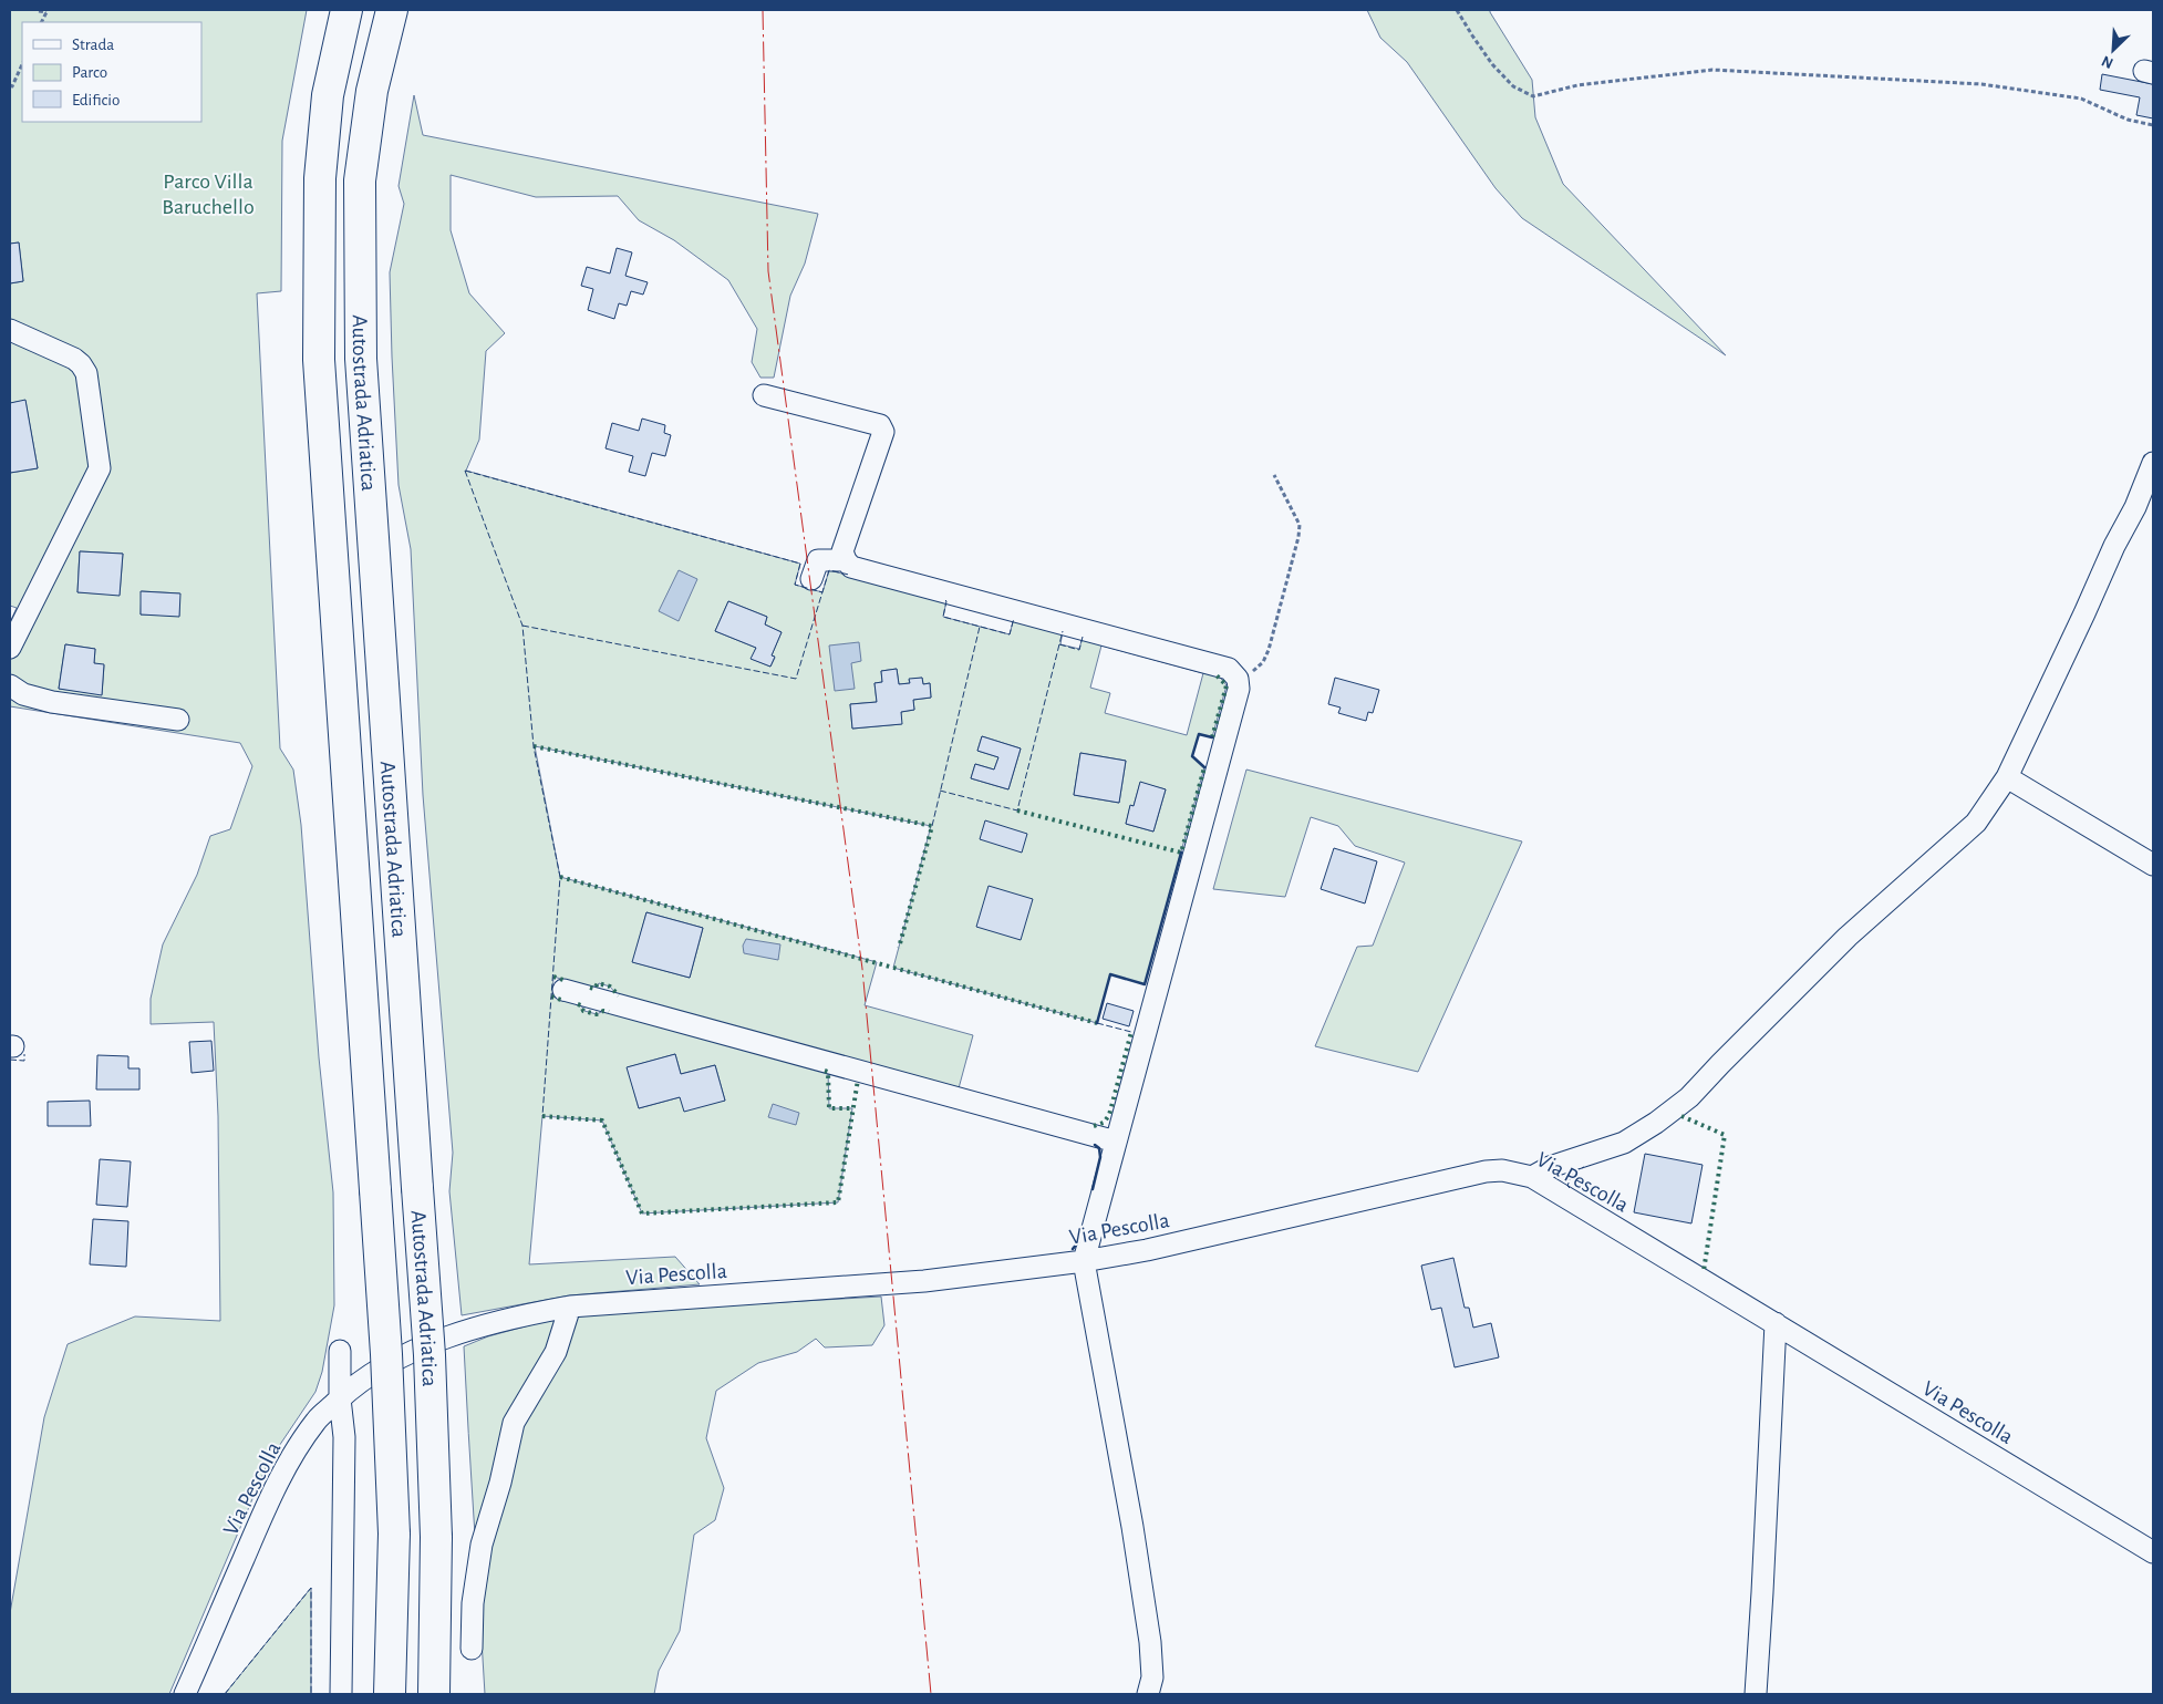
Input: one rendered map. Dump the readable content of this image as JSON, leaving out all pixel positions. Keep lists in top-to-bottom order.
{
  "streets": {
    "highway": ["Autostrada Adriatica"],
    "street": ["Via Pescolla"]
  },
  "parks": ["Parco Villa Baruchello"],
  "legend": ["Strada", "Parco", "Edificio"],
  "north": "bottom left"
}
